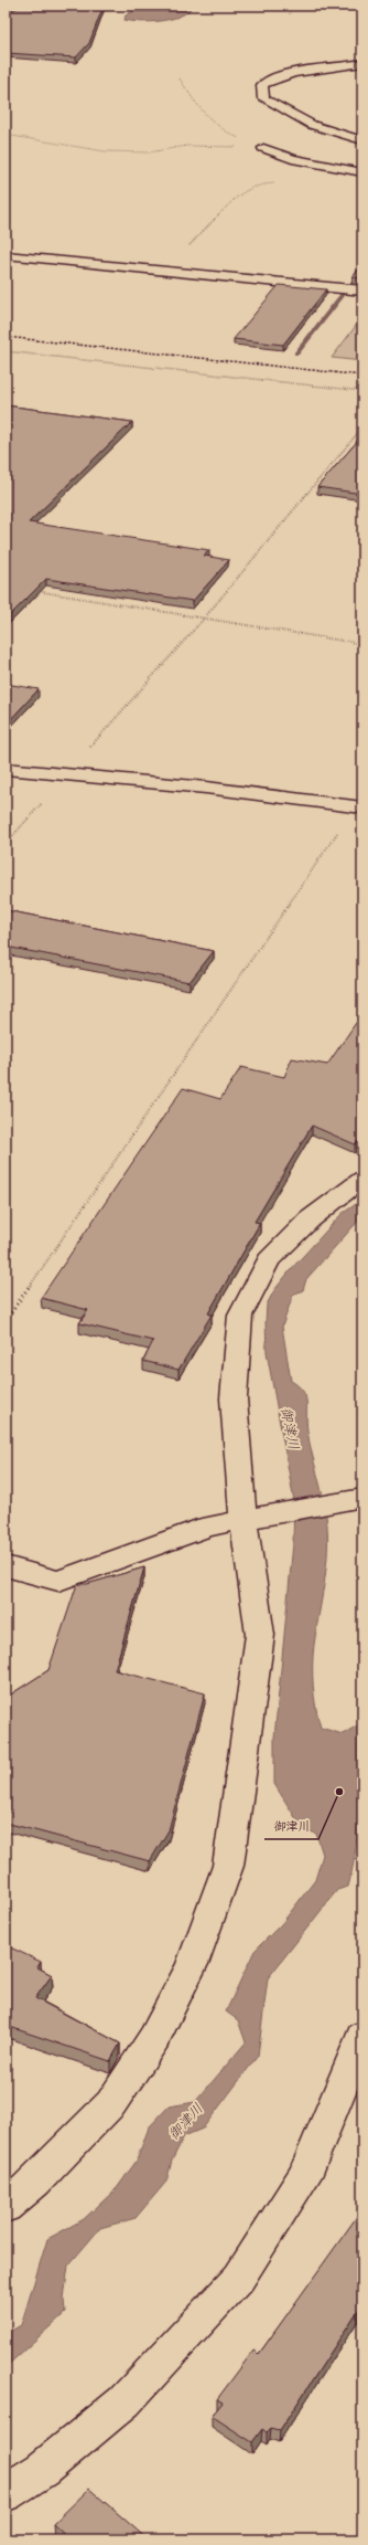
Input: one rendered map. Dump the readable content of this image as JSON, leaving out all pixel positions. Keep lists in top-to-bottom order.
{
  "water": ["御津川"],
  "places": ["御津川"]
}
